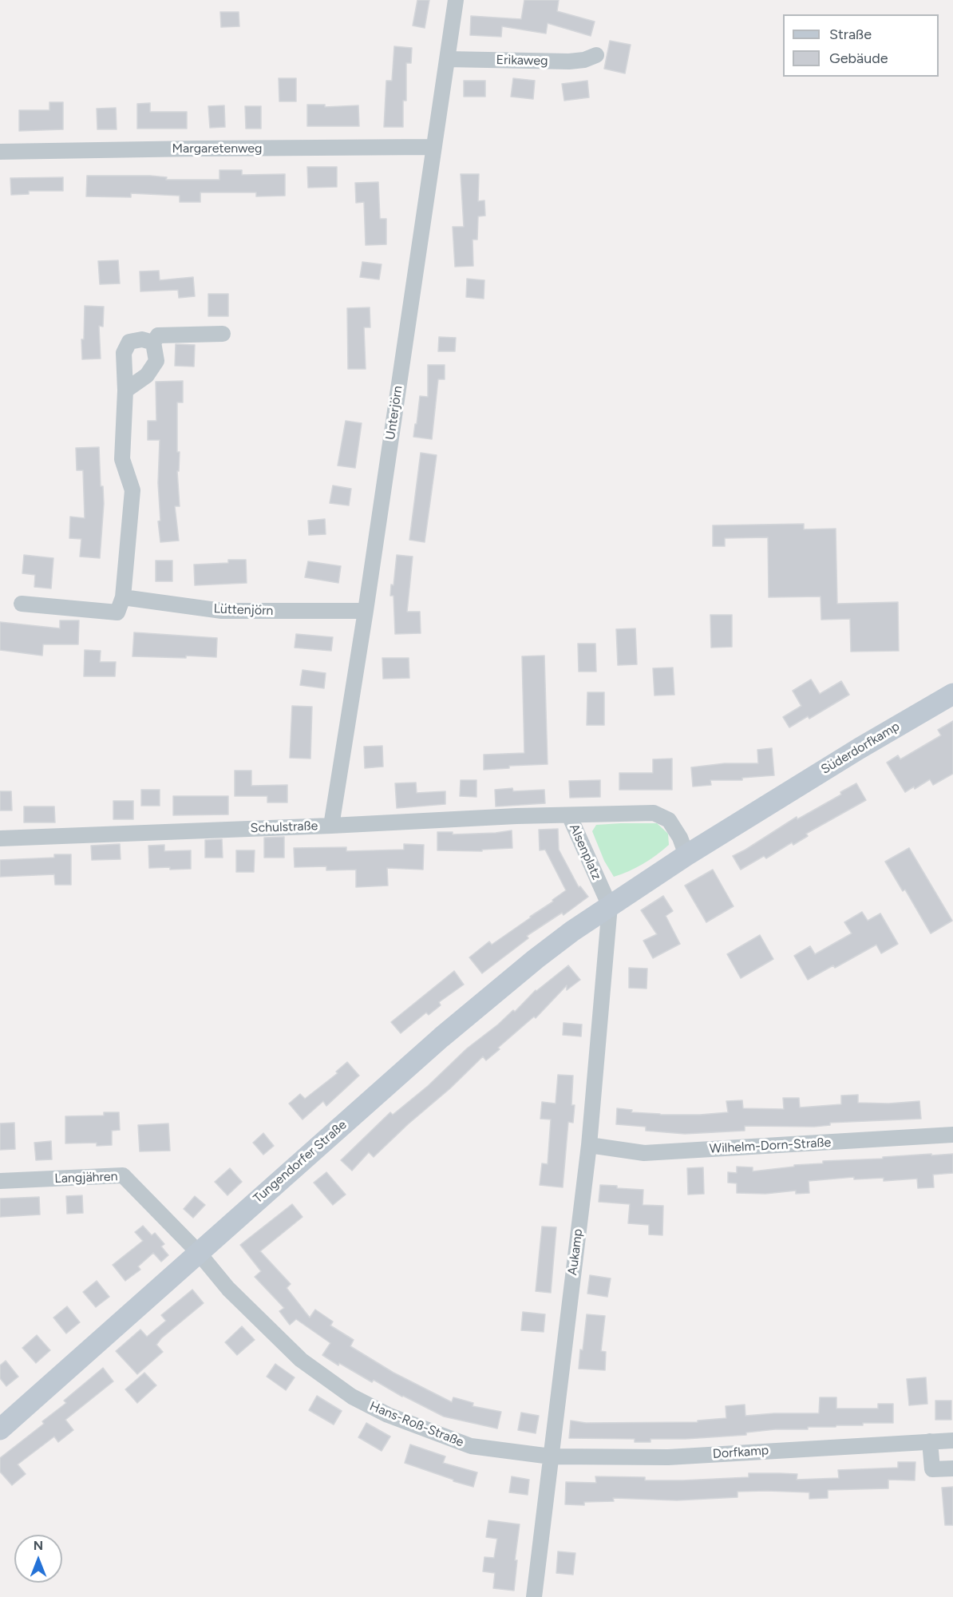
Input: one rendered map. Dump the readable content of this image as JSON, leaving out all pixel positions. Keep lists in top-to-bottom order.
{
  "streets": {
    "main road": ["Süderdorfkamp", "Tungendorfer Straße"],
    "street": [
      "Erikaweg",
      "Margaretenweg",
      "Unterjörn",
      "Lüttenjörn",
      "Schulstraße",
      "Alsenplatz",
      "Wilhelm-Dorn-Straße",
      "Langjähren",
      "Aukamp",
      "Hans-Roß-Straße",
      "Dorfkamp"
    ]
  },
  "crossings": [
    ["Erikaweg", "Unterjörn"],
    ["Margaretenweg", "Unterjörn"],
    ["Unterjörn", "Lüttenjörn"],
    ["Unterjörn", "Schulstraße"],
    ["Süderdorfkamp", "Alsenplatz"],
    ["Schulstraße", "Alsenplatz"],
    ["Alsenplatz", "Tungendorfer Straße"],
    ["Alsenplatz", "Aukamp"],
    ["Wilhelm-Dorn-Straße", "Aukamp"],
    ["Tungendorfer Straße", "Langjähren"],
    ["Tungendorfer Straße", "Aukamp"],
    ["Tungendorfer Straße", "Hans-Roß-Straße"],
    ["Langjähren", "Hans-Roß-Straße"],
    ["Aukamp", "Hans-Roß-Straße"],
    ["Aukamp", "Dorfkamp"],
    ["Hans-Roß-Straße", "Dorfkamp"]
  ],
  "legend": ["Straße", "Gebäude"],
  "north": "top"
}
